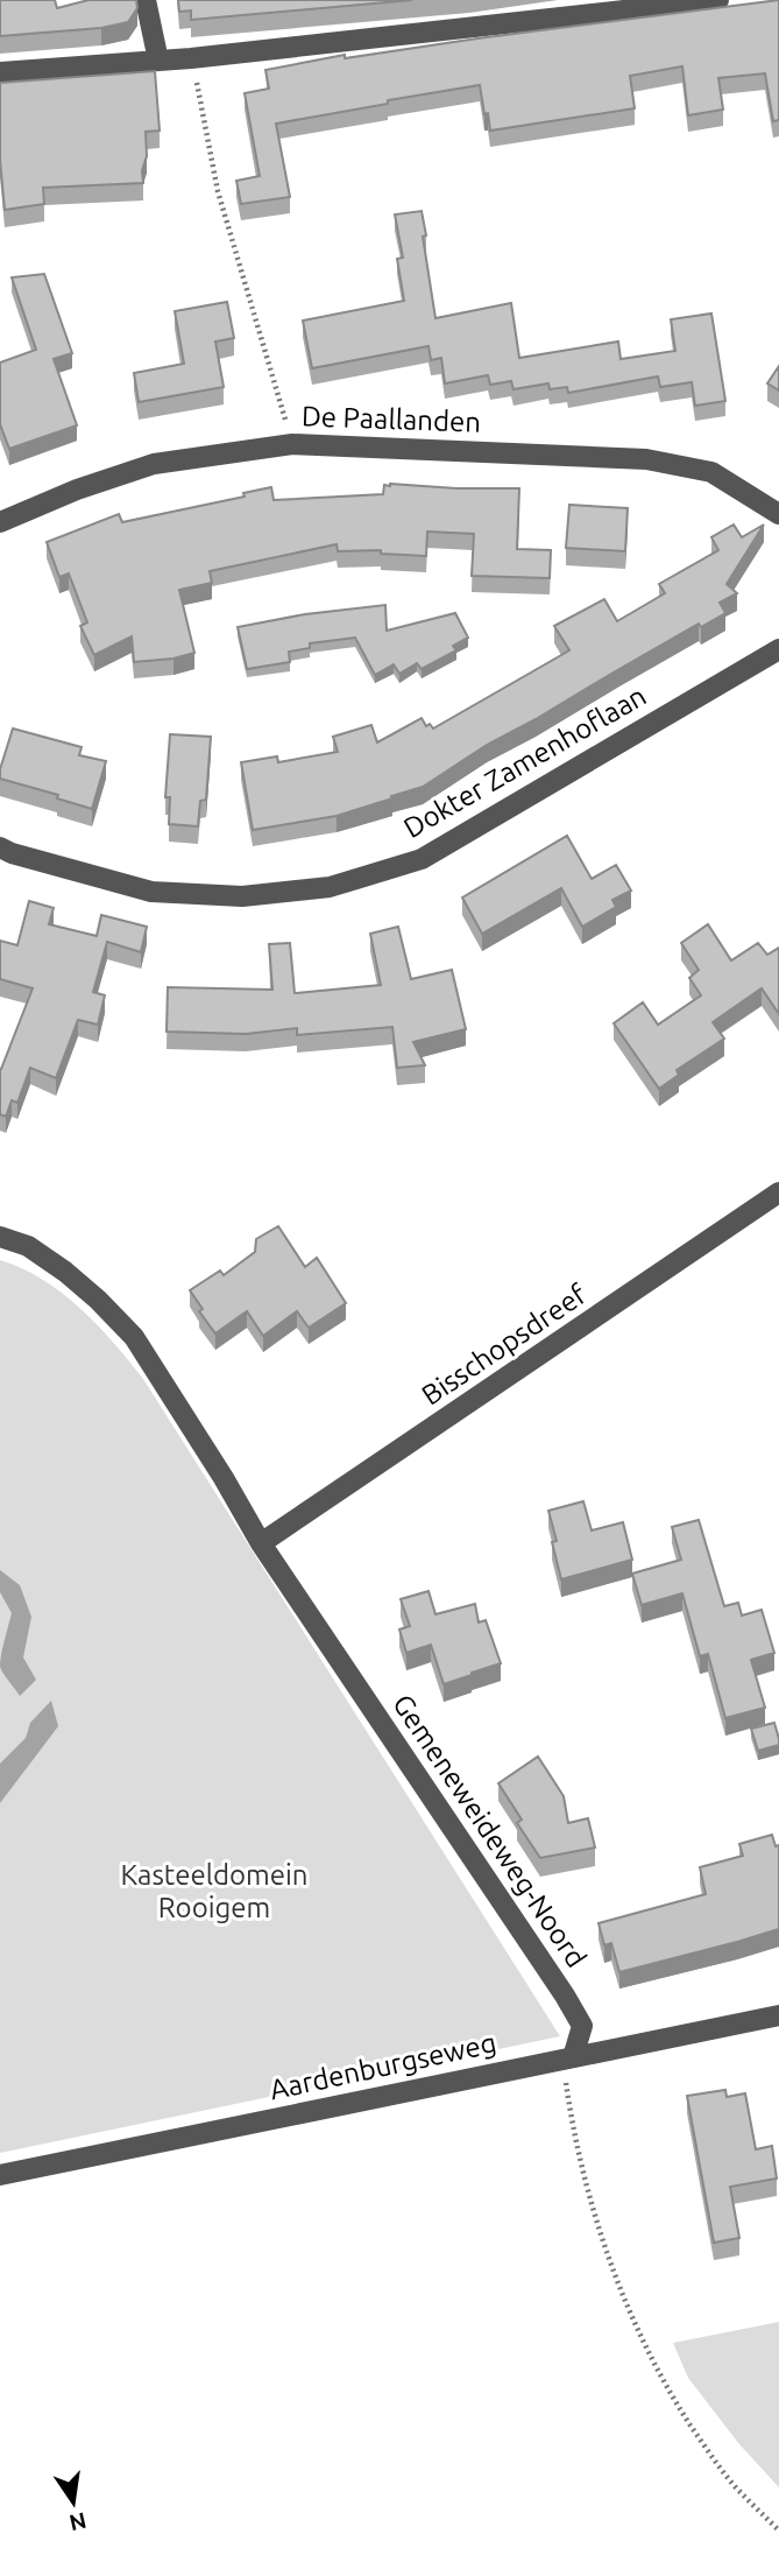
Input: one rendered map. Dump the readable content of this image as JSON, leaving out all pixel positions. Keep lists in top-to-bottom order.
{
  "streets": {
    "street": [
      "De Paallanden",
      "Dokter Zamenhoflaan",
      "Bisschopsdreef",
      "Gemeneweideweg-Noord",
      "Aardenburgseweg"
    ]
  },
  "crossings": [
    ["Bisschopsdreef", "Gemeneweideweg-Noord"],
    ["Gemeneweideweg-Noord", "Aardenburgseweg"]
  ],
  "parks": ["Kasteeldomein Rooigem"],
  "north": "bottom"
}
